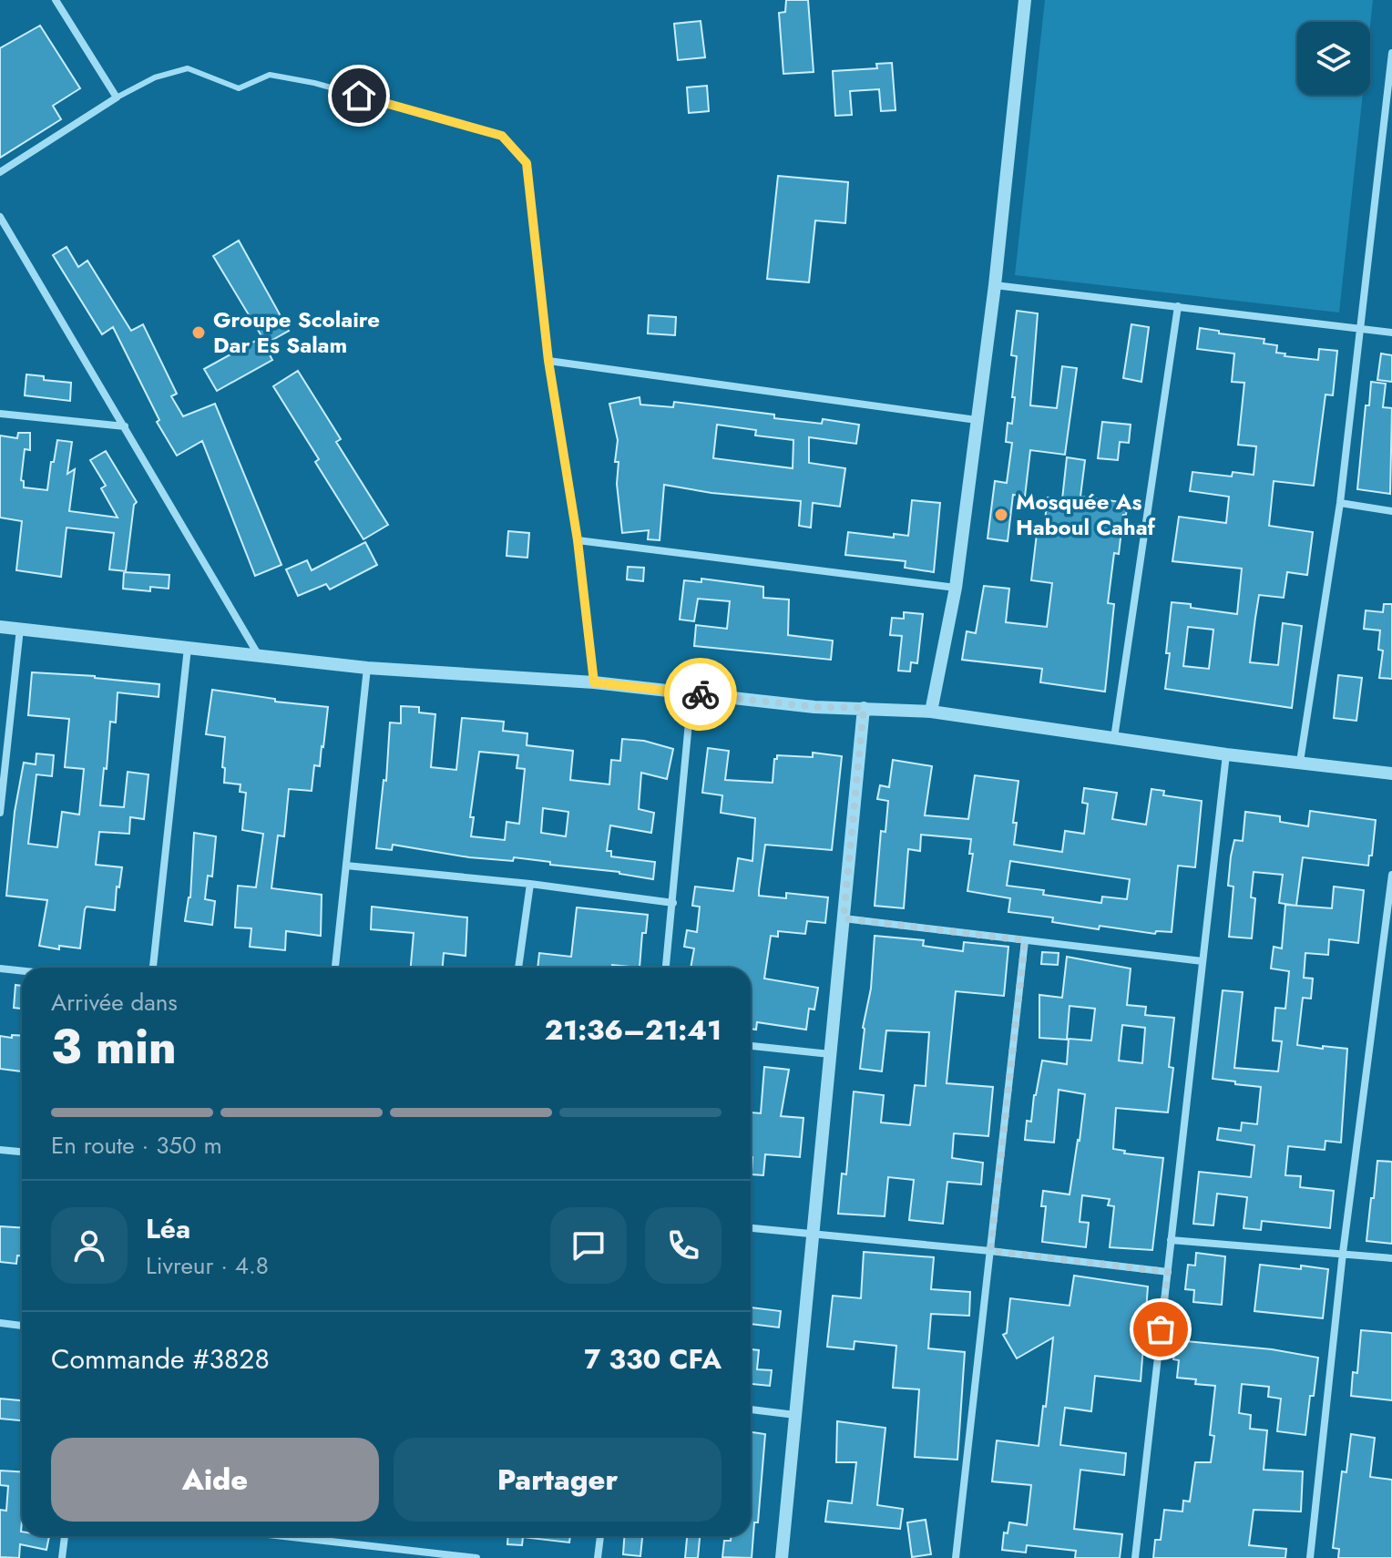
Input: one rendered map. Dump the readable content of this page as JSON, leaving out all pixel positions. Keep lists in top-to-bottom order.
{
  "places": ["Groupe Scolaire Dar Es Salam", "Mosquée As Haboul Cahaf"],
  "page": {
    "heading": ["3 min", "Arrivée dans", "21:36–21:41"],
    "panel": [
      "Léa",
      "Livreur · 4.8",
      "Commande #3828",
      "7 330 CFA"
    ],
    "bar": "En route · 350 m",
    "buttons": ["Aide", "Partager"]
  }
}
